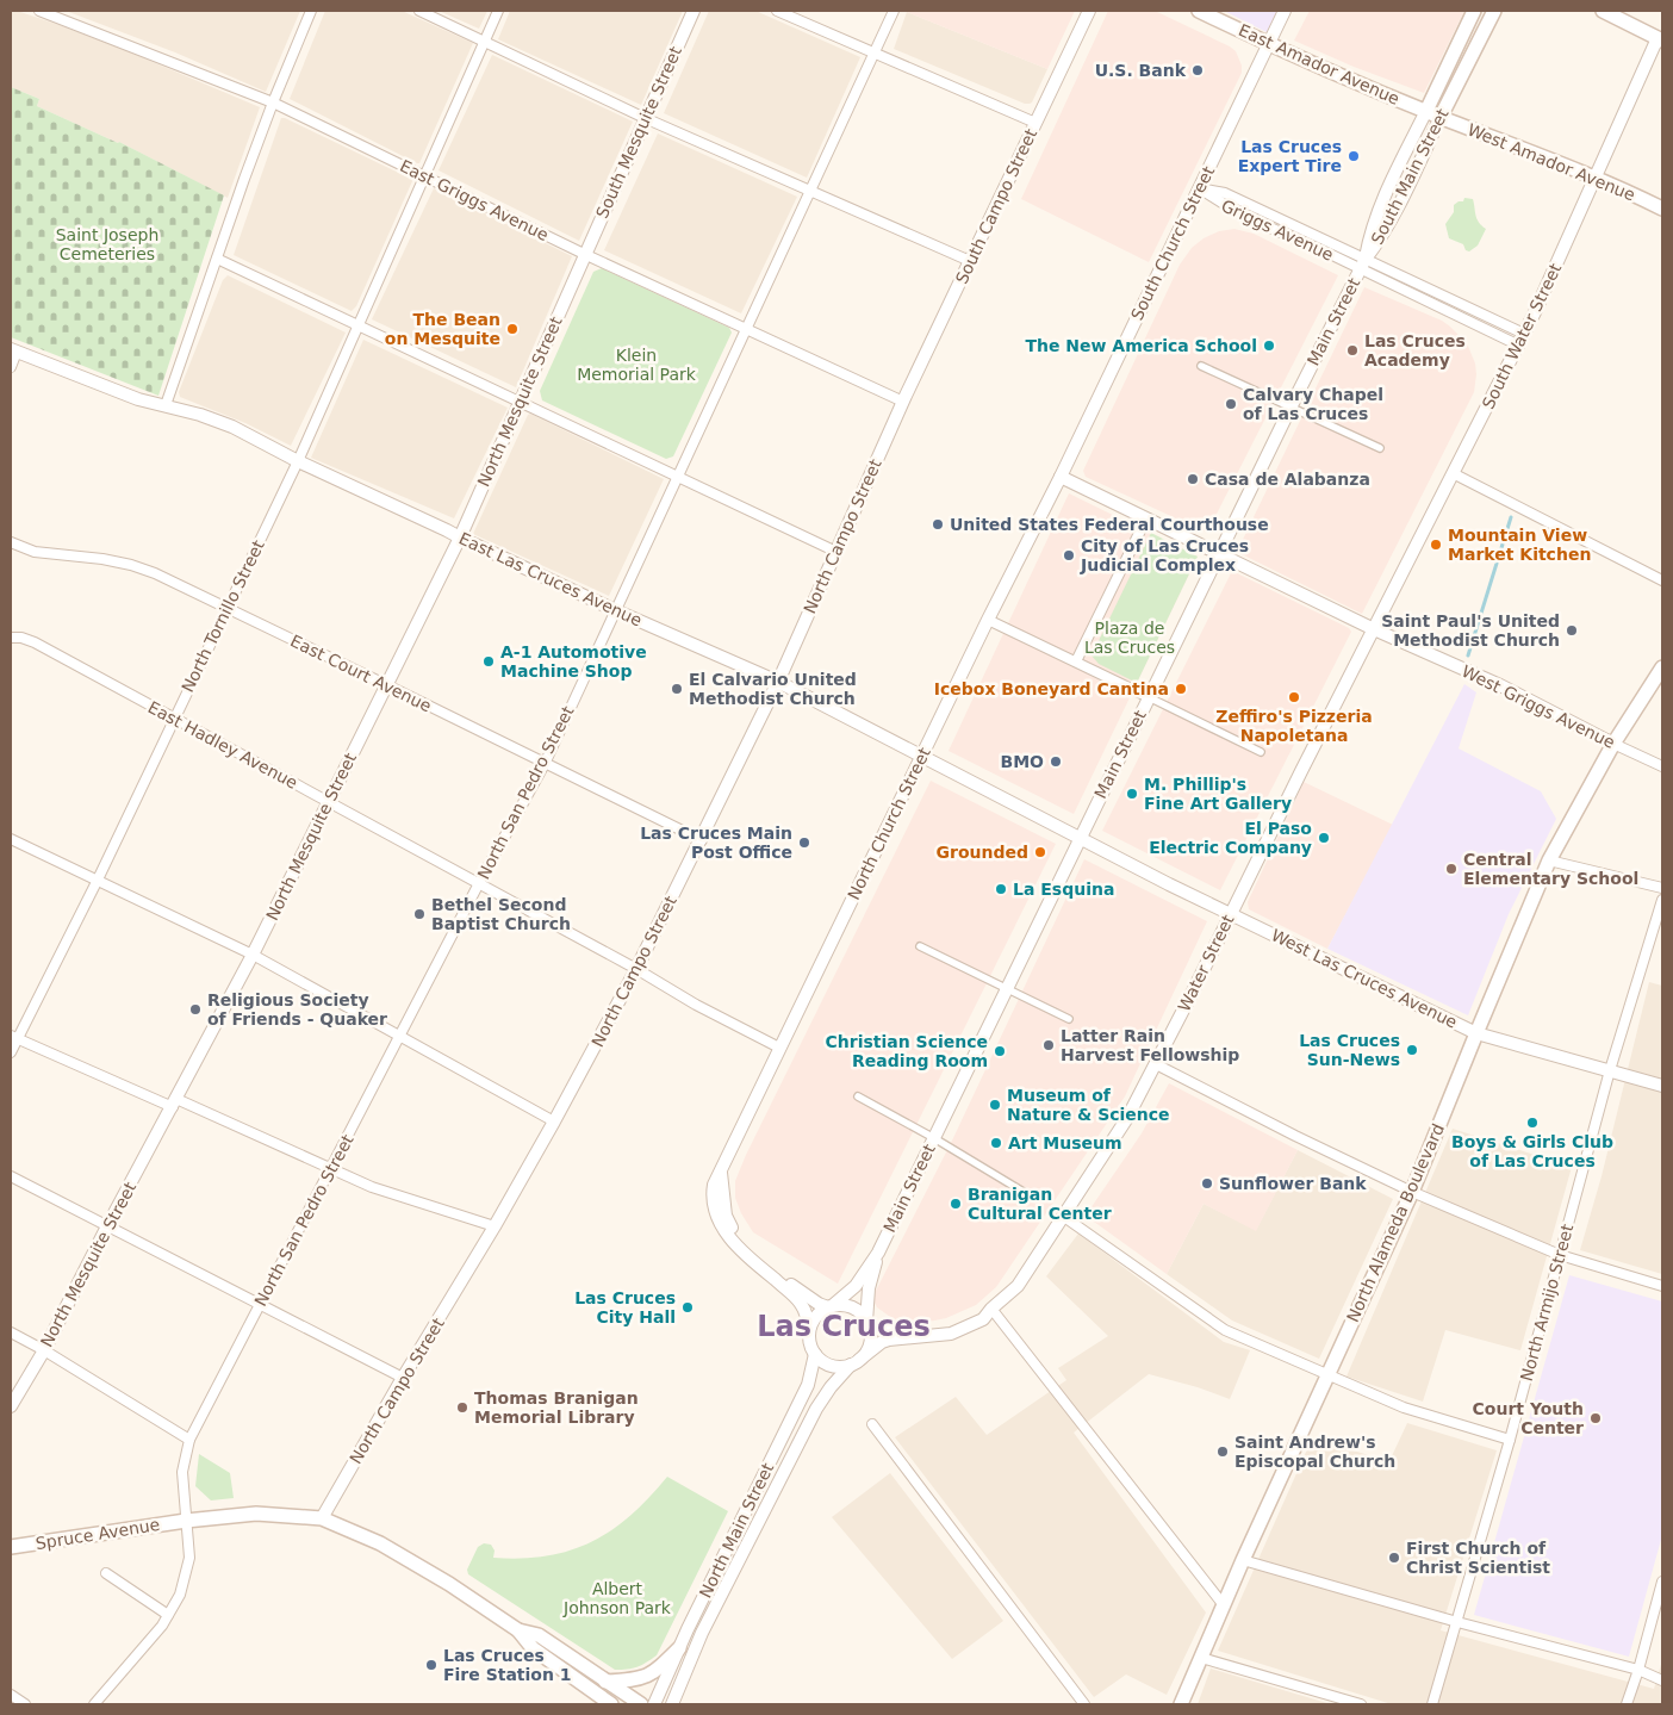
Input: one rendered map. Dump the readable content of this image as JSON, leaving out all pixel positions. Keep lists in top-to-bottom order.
{
  "streets": {
    "main road": [
      "East Amador Avenue",
      "West Amador Avenue",
      "South Main Street",
      "North Alameda Boulevard",
      "Spruce Avenue"
    ],
    "street": [
      "South Mesquite Street",
      "East Griggs Avenue",
      "South Campo Street",
      "Griggs Avenue",
      "South Church Street",
      "Main Street",
      "South Water Street",
      "North Mesquite Street",
      "North Campo Street",
      "East Las Cruces Avenue",
      "North Tornillo Street",
      "East Court Avenue",
      "West Griggs Avenue",
      "East Hadley Avenue",
      "North San Pedro Street",
      "North Church Street",
      "Water Street",
      "West Las Cruces Avenue",
      "North Armijo Street",
      "North Main Street"
    ]
  },
  "crossings": [
    ["East Amador Avenue", "West Amador Avenue"],
    ["East Amador Avenue", "South Main Street"],
    ["East Amador Avenue", "South Church Street"],
    ["South Mesquite Street", "East Griggs Avenue"],
    ["South Mesquite Street", "North Mesquite Street"],
    ["West Amador Avenue", "South Main Street"],
    ["West Amador Avenue", "South Water Street"],
    ["South Main Street", "Griggs Avenue"],
    ["South Main Street", "Main Street"],
    ["East Griggs Avenue", "South Campo Street"],
    ["East Griggs Avenue", "North Mesquite Street"],
    ["East Griggs Avenue", "North Campo Street"],
    ["East Griggs Avenue", "North Tornillo Street"],
    ["East Griggs Avenue", "North San Pedro Street"],
    ["South Campo Street", "North Campo Street"],
    ["Griggs Avenue", "South Church Street"],
    ["Griggs Avenue", "Main Street"],
    ["Griggs Avenue", "South Water Street"],
    ["South Church Street", "North Church Street"],
    ["Main Street", "East Las Cruces Avenue"],
    ["Main Street", "West Griggs Avenue"],
    ["Main Street", "North Church Street"],
    ["Main Street", "Water Street"],
    ["Main Street", "West Las Cruces Avenue"],
    ["Main Street", "North Main Street"],
    ["South Water Street", "West Griggs Avenue"],
    ["South Water Street", "Water Street"],
    ["North Mesquite Street", "East Las Cruces Avenue"],
    ["North Mesquite Street", "East Court Avenue"],
    ["North Mesquite Street", "East Hadley Avenue"],
    ["North Campo Street", "East Las Cruces Avenue"],
    ["North Campo Street", "East Court Avenue"],
    ["North Campo Street", "East Hadley Avenue"],
    ["North Campo Street", "Spruce Avenue"],
    ["East Las Cruces Avenue", "North Tornillo Street"],
    ["East Las Cruces Avenue", "North San Pedro Street"],
    ["East Las Cruces Avenue", "North Church Street"],
    ["East Las Cruces Avenue", "West Las Cruces Avenue"],
    ["North Tornillo Street", "East Court Avenue"],
    ["North Tornillo Street", "East Hadley Avenue"],
    ["East Court Avenue", "North San Pedro Street"],
    ["West Griggs Avenue", "Water Street"],
    ["West Griggs Avenue", "North Alameda Boulevard"],
    ["East Hadley Avenue", "North San Pedro Street"],
    ["East Hadley Avenue", "North Church Street"],
    ["North San Pedro Street", "Spruce Avenue"],
    ["North Church Street", "Water Street"],
    ["North Church Street", "North Main Street"],
    ["Water Street", "West Las Cruces Avenue"],
    ["Water Street", "North Main Street"],
    ["West Las Cruces Avenue", "North Alameda Boulevard"],
    ["West Las Cruces Avenue", "North Armijo Street"]
  ],
  "districts": ["Las Cruces"],
  "parks": [
    "Saint Joseph Cemeteries",
    "Klein Memorial Park",
    "Plaza de Las Cruces",
    "Albert Johnson Park"
  ],
  "places": [
    "U.S. Bank",
    "Las Cruces Expert Tire",
    "The Bean on Mesquite",
    "The New America School",
    "Las Cruces Academy",
    "Calvary Chapel of Las Cruces",
    "Casa de Alabanza",
    "United States Federal Courthouse",
    "Mountain View Market Kitchen",
    "City of Las Cruces Judicial Complex",
    "Saint Paul's United Methodist Church",
    "A-1 Automotive Machine Shop",
    "El Calvario United Methodist Church",
    "Icebox Boneyard Cantina",
    "Zeffiro's Pizzeria Napoletana",
    "BMO",
    "M. Phillip's Fine Art Gallery",
    "El Paso Electric Company",
    "Las Cruces Main Post Office",
    "Grounded",
    "Central Elementary School",
    "La Esquina",
    "Bethel Second Baptist Church",
    "Religious Society of Friends - Quaker",
    "Latter Rain Harvest Fellowship",
    "Las Cruces Sun-News",
    "Christian Science Reading Room",
    "Museum of Nature & Science",
    "Boys & Girls Club of Las Cruces",
    "Art Museum",
    "Sunflower Bank",
    "Branigan Cultural Center",
    "Las Cruces City Hall",
    "Thomas Branigan Memorial Library",
    "Court Youth Center",
    "Saint Andrew's Episcopal Church",
    "First Church of Christ Scientist",
    "Las Cruces Fire Station 1"
  ]
}
